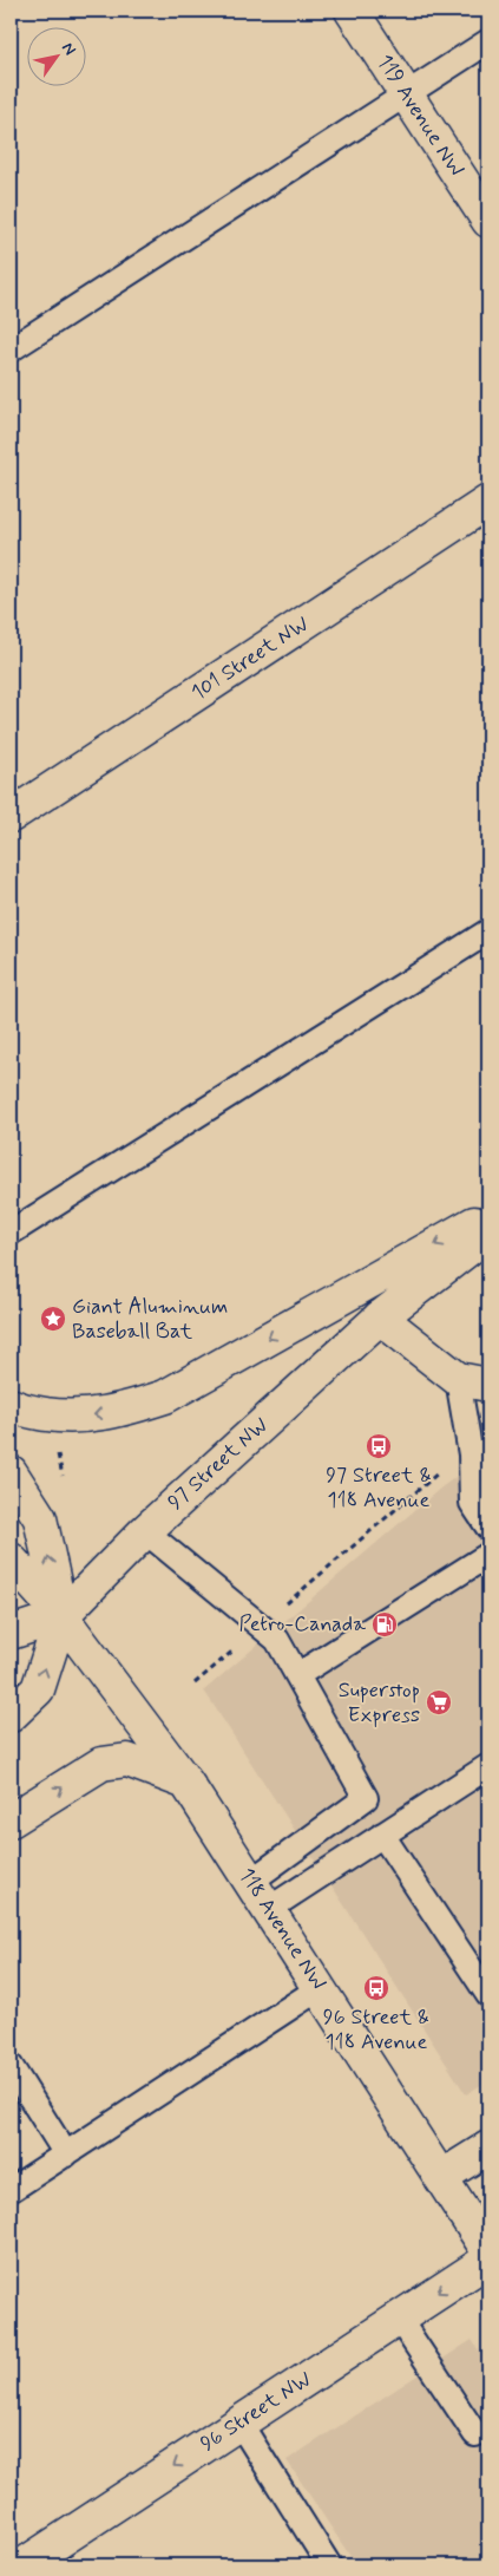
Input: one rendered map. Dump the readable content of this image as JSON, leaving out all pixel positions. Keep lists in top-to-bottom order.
{
  "streets": {
    "main road": [
      "119 Avenue NW",
      "101 Street NW",
      "97 Street NW",
      "118 Avenue NW",
      "96 Street NW"
    ]
  },
  "crossings": [
    ["97 Street NW", "118 Avenue NW"]
  ],
  "one_way": ["96 Street NW"],
  "places": {
    "place": ["Giant Aluminum Baseball Bat"],
    "bus stop": ["97 Street & 118 Avenue", "96 Street & 118 Avenue"],
    "fuel station": ["Petro-Canada"],
    "supermarket": ["Superstop Express"]
  },
  "north": "top right"
}
